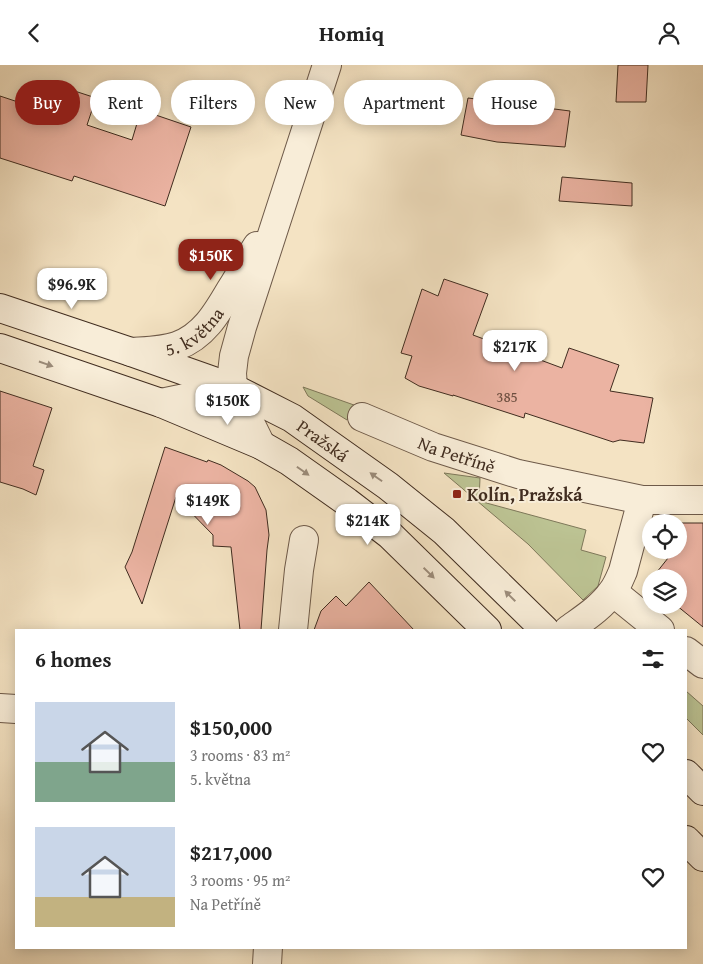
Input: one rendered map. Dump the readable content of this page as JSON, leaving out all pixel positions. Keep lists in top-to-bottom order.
{
  "streets": {
    "street": ["5. května", "Pražská", "Na Petříně"]
  },
  "crossings": [
    ["5. května", "Pražská"]
  ],
  "places": {
    "transit": ["Kolín, Pražská"]
  },
  "house_numbers": ["385"],
  "page": {
    "header": "Homiq",
    "chip": [
      "Buy",
      "Rent",
      "Filters",
      "New",
      "Apartment",
      "House"
    ],
    "price": [
      "$150K",
      "$96.9K",
      "$217K",
      "$150K",
      "$149K",
      "$214K"
    ],
    "heading": "6 homes",
    "list": [
      {
        "name": "$150,000",
        "note": "3 rooms · 83 m² · 5. května"
      },
      {
        "name": "$217,000",
        "note": "3 rooms · 95 m² · Na Petříně"
      }
    ]
  }
}
